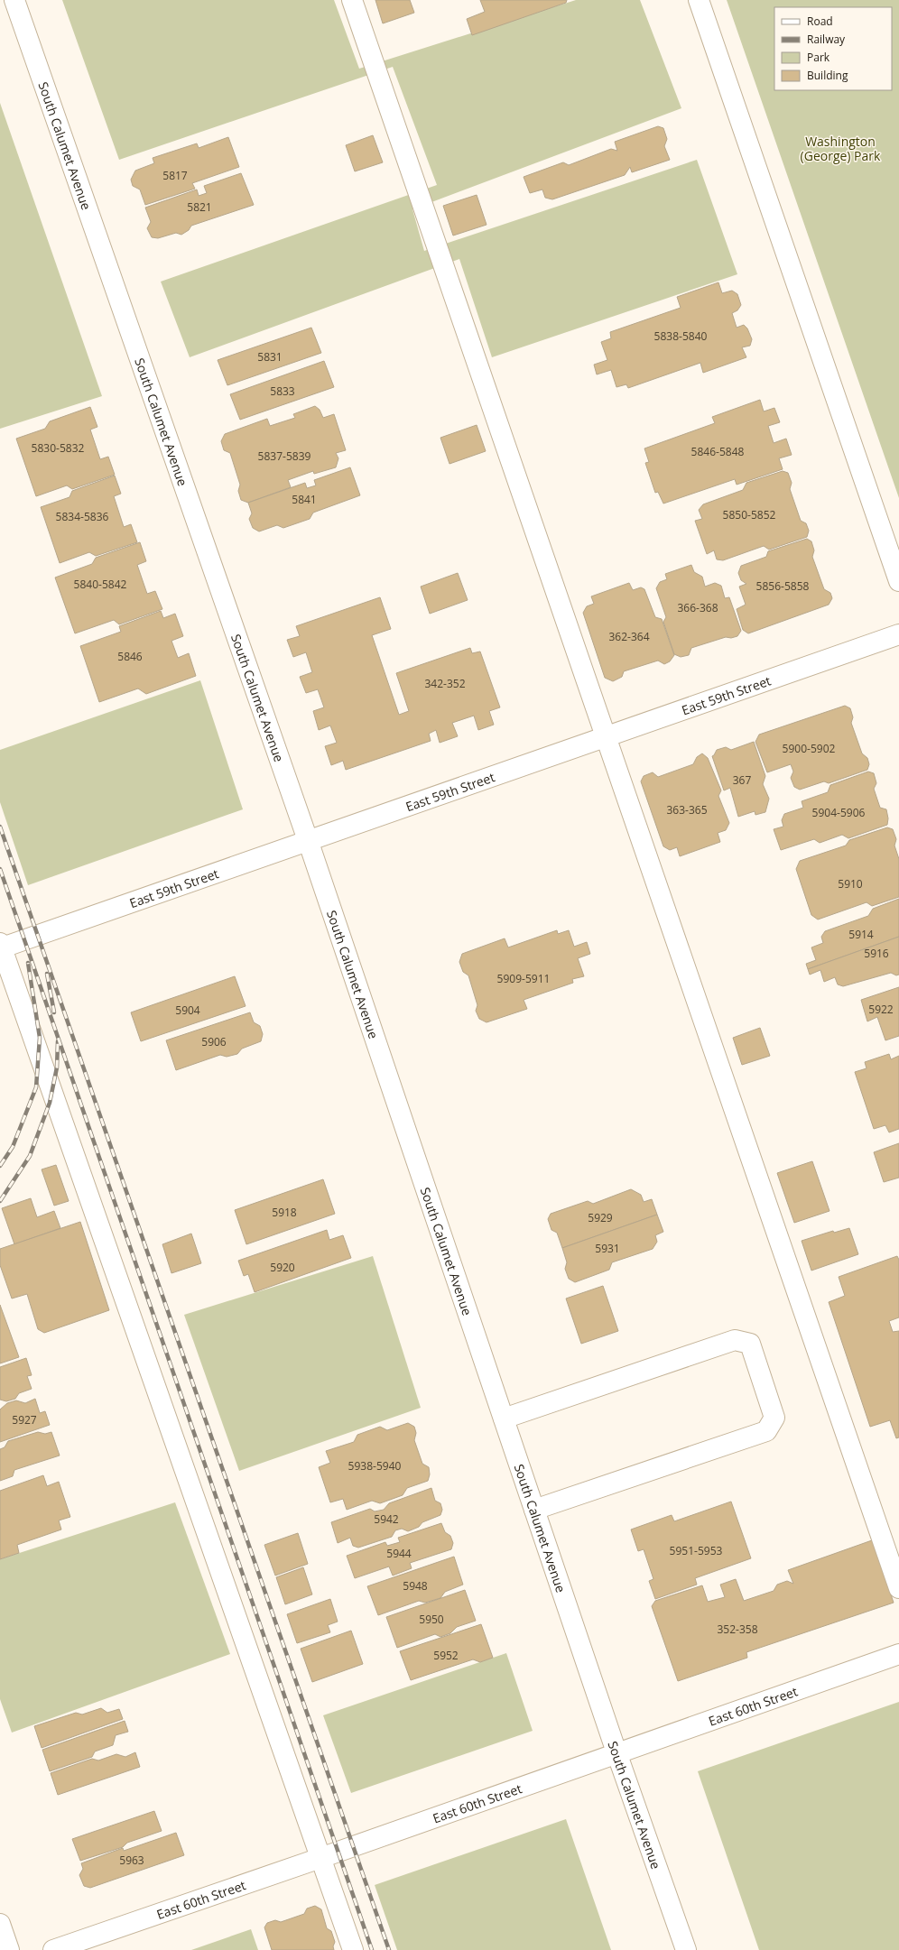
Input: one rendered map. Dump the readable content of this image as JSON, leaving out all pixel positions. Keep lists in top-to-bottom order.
{
  "streets": {
    "street": ["South Calumet Avenue", "East 59th Street", "East 60th Street"]
  },
  "crossings": [
    ["South Calumet Avenue", "East 59th Street"],
    ["South Calumet Avenue", "East 60th Street"]
  ],
  "parks": ["Washington (George) Park"],
  "house_numbers": [
    "5817",
    "5821",
    "5838-5840",
    "5831",
    "5833",
    "5830-5832",
    "5846-5848",
    "5837-5839",
    "5841",
    "5850-5852",
    "5834-5836",
    "5840-5842",
    "5856-5858",
    "366-368",
    "362-364",
    "5846",
    "342-352",
    "5900-5902",
    "367",
    "363-365",
    "5904-5906",
    "5910",
    "5914",
    "5916",
    "5909-5911",
    "5922",
    "5904",
    "5906",
    "5918",
    "5929",
    "5931",
    "5920",
    "5927",
    "5938-5940",
    "5942",
    "5951-5953",
    "5944",
    "5948",
    "5950",
    "352-358",
    "5952",
    "5963"
  ],
  "legend": [
    "Road",
    "Railway",
    "Park",
    "Building"
  ]
}
